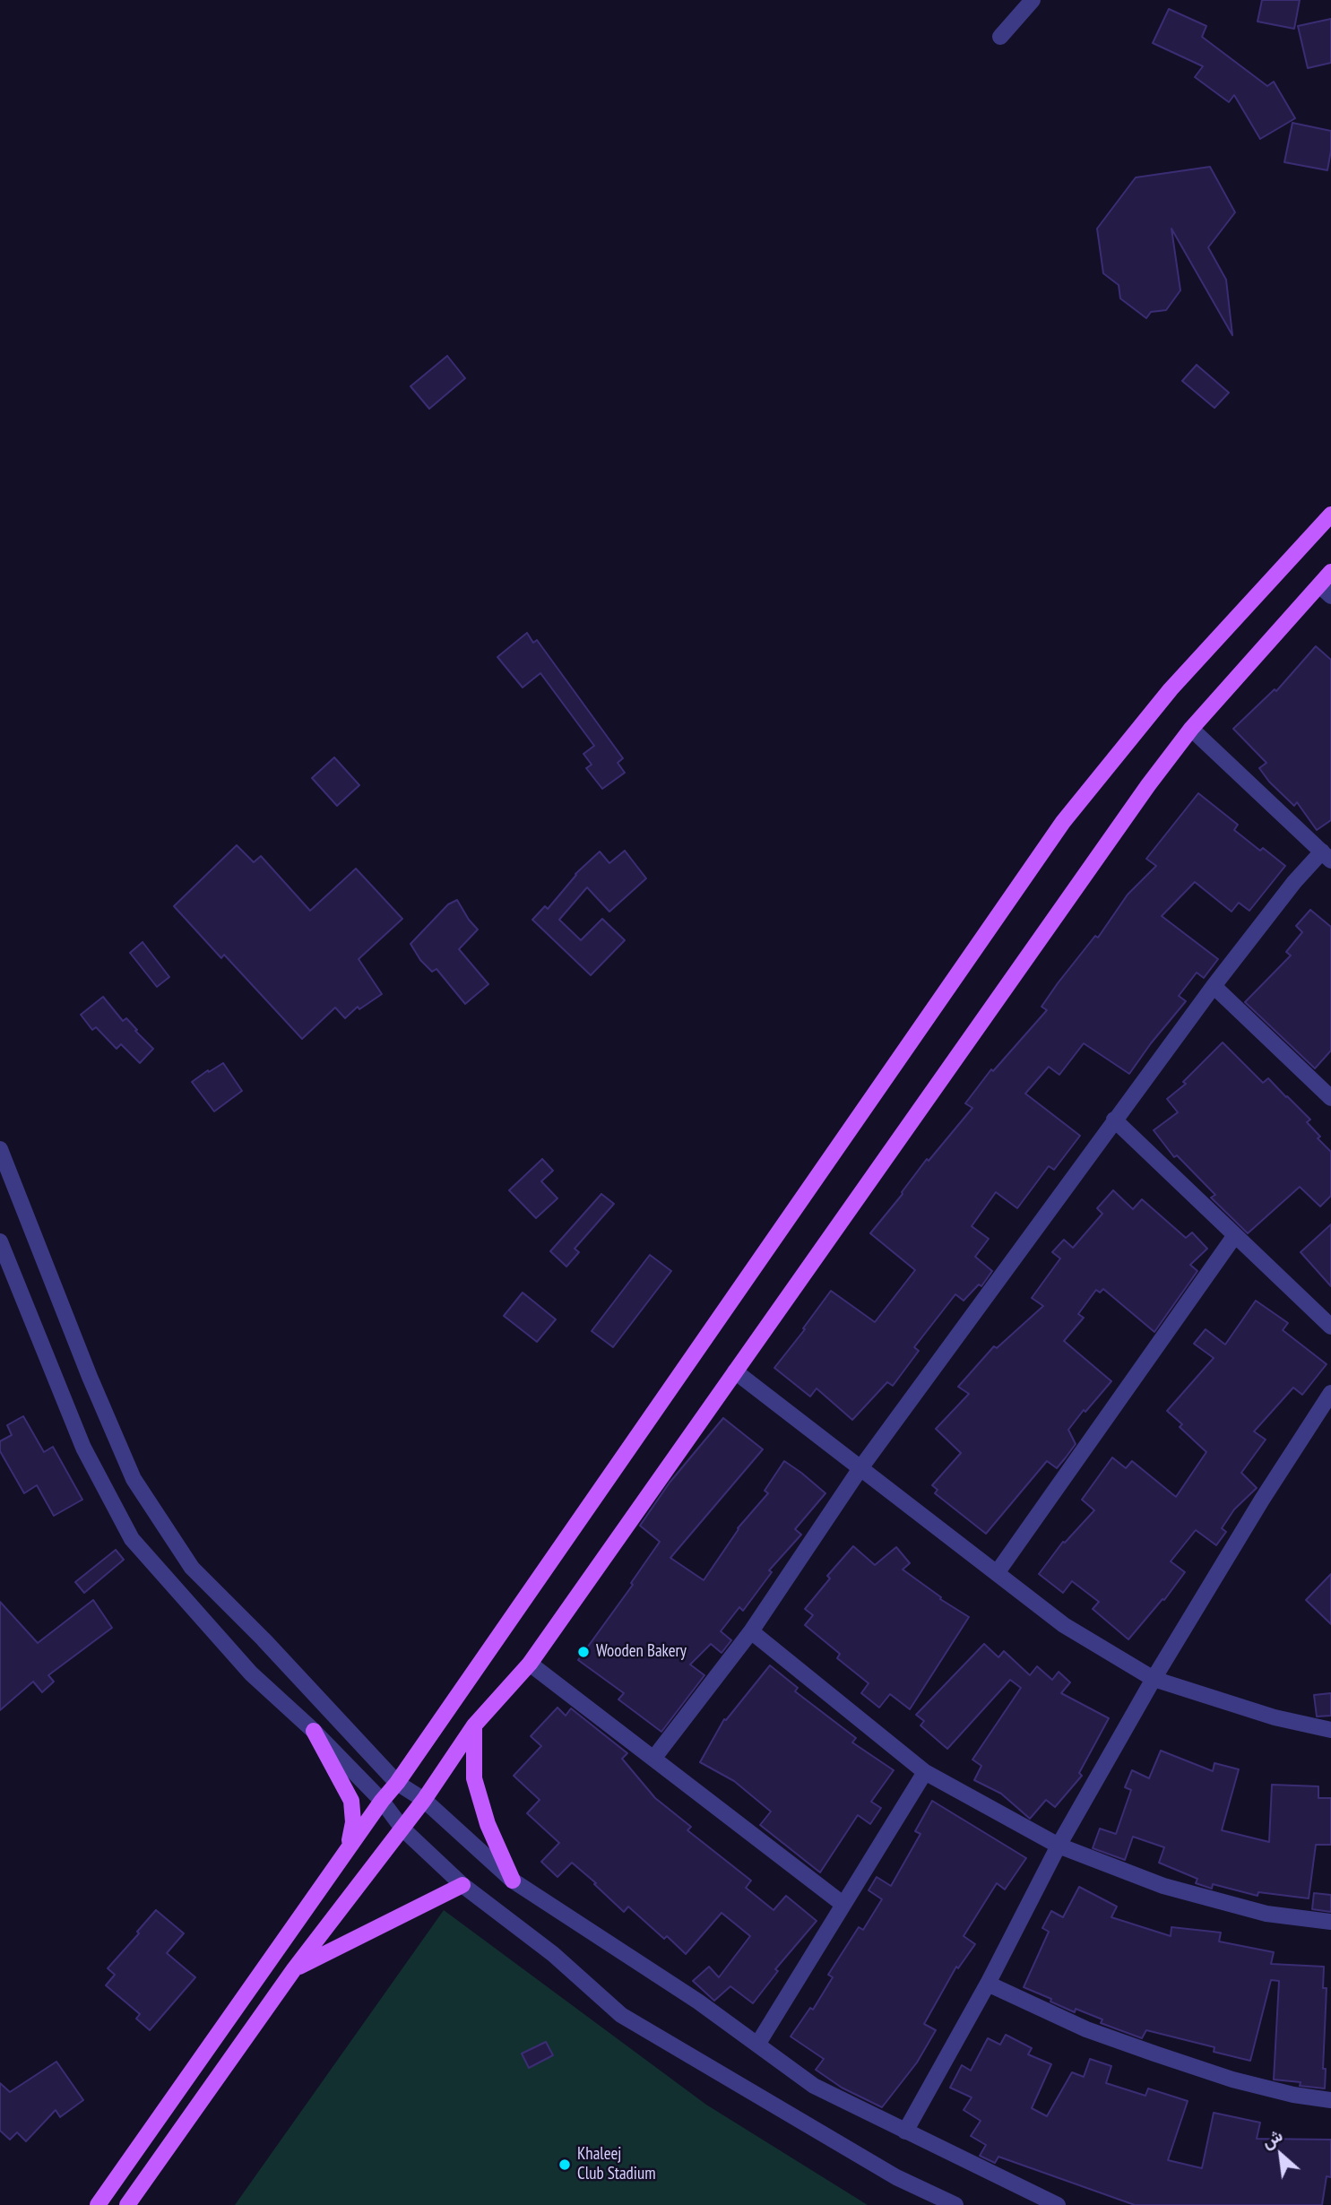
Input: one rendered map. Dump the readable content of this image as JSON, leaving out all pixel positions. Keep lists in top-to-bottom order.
{
  "places": ["Wooden Bakery", "Khaleej Club Stadium"],
  "north": "top left"
}
